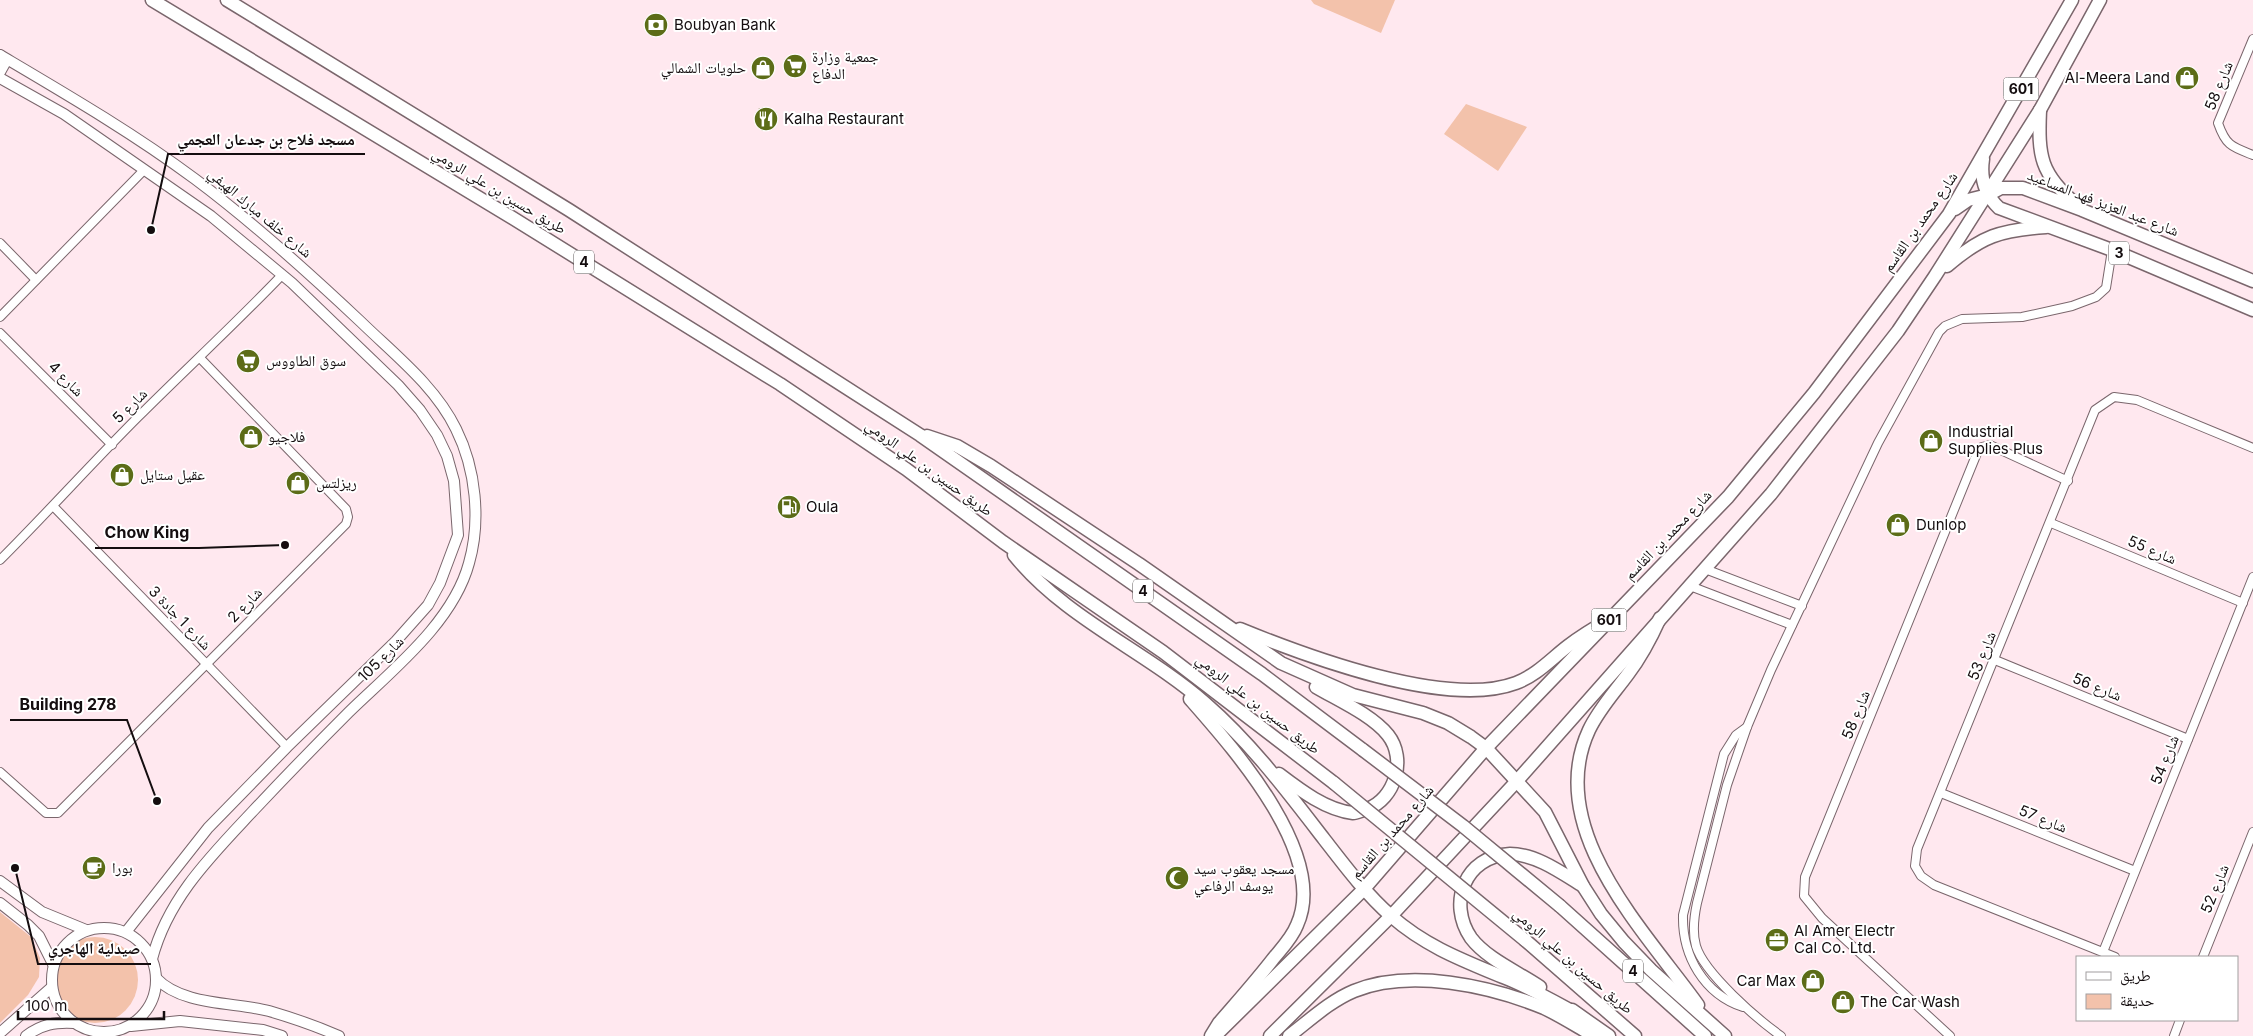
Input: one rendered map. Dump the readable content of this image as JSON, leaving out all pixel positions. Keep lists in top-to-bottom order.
{
  "streets": {
    "main road": [
      "601",
      "طريق حسين بن علي الرومي",
      "شارع عبد العزيز فهد المساعيد",
      "شارع محمد بن القاسم",
      "3",
      "4"
    ],
    "street": [
      "شارع 58",
      "شارع خلف مبارك الهيفي",
      "شارع 4",
      "شارع 5",
      "شارع 55",
      "شارع 2",
      "شارع 1 جادة 3",
      "شارع 53",
      "شارع 105",
      "شارع 56",
      "شارع 54",
      "شارع 57",
      "شارع 52"
    ]
  },
  "crossings": [
    ["شارع 58", "شارع 53"],
    ["601", "شارع عبد العزيز فهد المساعيد"],
    ["601", "3"],
    ["شارع عبد العزيز فهد المساعيد", "شارع محمد بن القاسم"],
    ["شارع عبد العزيز فهد المساعيد", "3"],
    ["شارع خلف مبارك الهيفي", "شارع 105"],
    ["شارع 4", "شارع 5"],
    ["شارع 5", "شارع 2"],
    ["شارع 5", "شارع 1 جادة 3"],
    ["شارع 55", "شارع 53"],
    ["شارع 55", "شارع 54"],
    ["شارع 2", "شارع 1 جادة 3"],
    ["شارع 1 جادة 3", "شارع 105"],
    ["شارع 53", "شارع 56"],
    ["شارع 53", "شارع 54"],
    ["شارع 53", "شارع 57"],
    ["شارع 56", "شارع 54"],
    ["شارع 54", "شارع 57"]
  ],
  "places": {
    "bank": ["Boubyan Bank"],
    "supermarket": ["جمعية وزارة الدفاع", "سوق الطاووس"],
    "shop": [
      "حلويات الشمالي",
      "Al-Meera Land",
      "فلاجيو",
      "Industrial Supplies Plus",
      "عقيل ستايل",
      "ريزلتس",
      "Dunlop",
      "Car Max",
      "The Car Wash"
    ],
    "restaurant": ["Kalha Restaurant"],
    "other": [
      "مسجد فلاح بن جدعان العجمي",
      "Chow King",
      "Building 278",
      "صيدلية الهاجري"
    ],
    "fuel station": ["Oula"],
    "cafe": ["بورا"],
    "mosque": ["مسجد يعقوب سيد يوسف الرفاعي"],
    "office": ["Al Amer Electr Cal Co. Ltd."]
  },
  "legend": ["طريق", "حديقة"],
  "scale_bar": "100 m"
}
